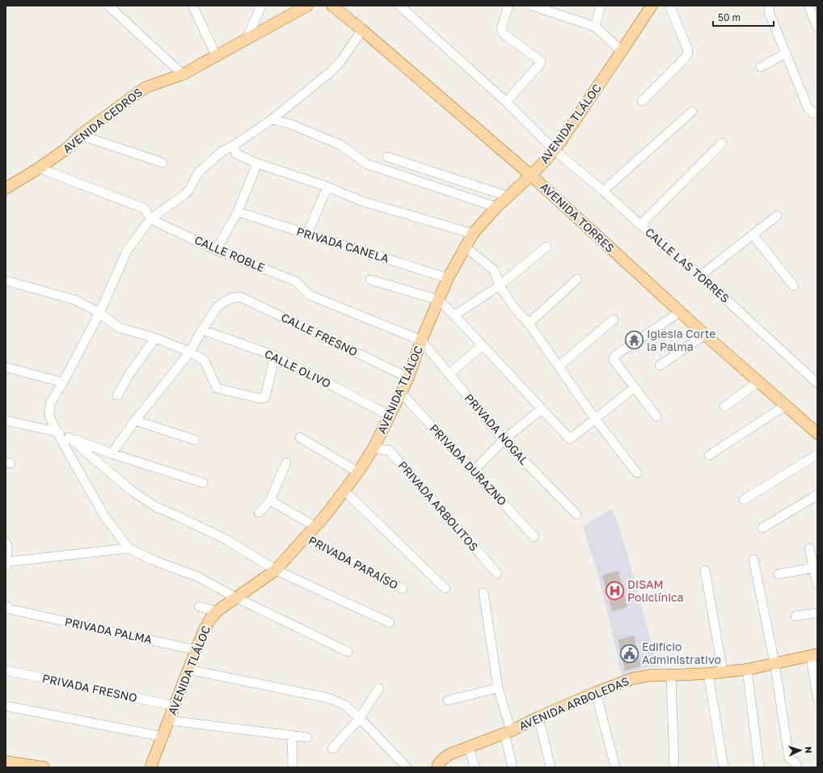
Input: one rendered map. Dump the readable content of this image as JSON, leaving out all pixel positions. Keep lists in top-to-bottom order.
{
  "streets": {
    "main road": [
      "AVENIDA CEDROS",
      "AVENIDA TLÁLOC",
      "AVENIDA TORRES",
      "AVENIDA ARBOLEDAS"
    ],
    "street": [
      "PRIVADA CANELA",
      "CALLE ROBLE",
      "CALLE LAS TORRES",
      "CALLE FRESNO",
      "CALLE OLIVO",
      "PRIVADA NOGAL",
      "PRIVADA DURAZNO",
      "PRIVADA ARBOLITOS",
      "PRIVADA PARAÍSO",
      "PRIVADA PALMA",
      "PRIVADA FRESNO"
    ]
  },
  "crossings": [
    ["AVENIDA CEDROS", "CALLE ROBLE"],
    ["AVENIDA TLÁLOC", "AVENIDA TORRES"],
    ["AVENIDA TLÁLOC", "PRIVADA CANELA"],
    ["AVENIDA TLÁLOC", "CALLE ROBLE"],
    ["AVENIDA TLÁLOC", "CALLE LAS TORRES"],
    ["AVENIDA TLÁLOC", "CALLE FRESNO"],
    ["AVENIDA TLÁLOC", "CALLE OLIVO"],
    ["AVENIDA TLÁLOC", "PRIVADA NOGAL"],
    ["AVENIDA TLÁLOC", "PRIVADA DURAZNO"],
    ["AVENIDA TLÁLOC", "PRIVADA ARBOLITOS"],
    ["AVENIDA TLÁLOC", "PRIVADA PARAÍSO"],
    ["AVENIDA TLÁLOC", "PRIVADA PALMA"],
    ["AVENIDA TLÁLOC", "PRIVADA FRESNO"],
    ["CALLE ROBLE", "PRIVADA NOGAL"],
    ["CALLE FRESNO", "CALLE OLIVO"]
  ],
  "places": {
    "temple": ["Iglesia Corte la Palma"],
    "hospital": ["DISAM Policlínica"],
    "public building": ["Edificio Administrativo"]
  },
  "scale_bar": "50 m",
  "north": "right"
}
